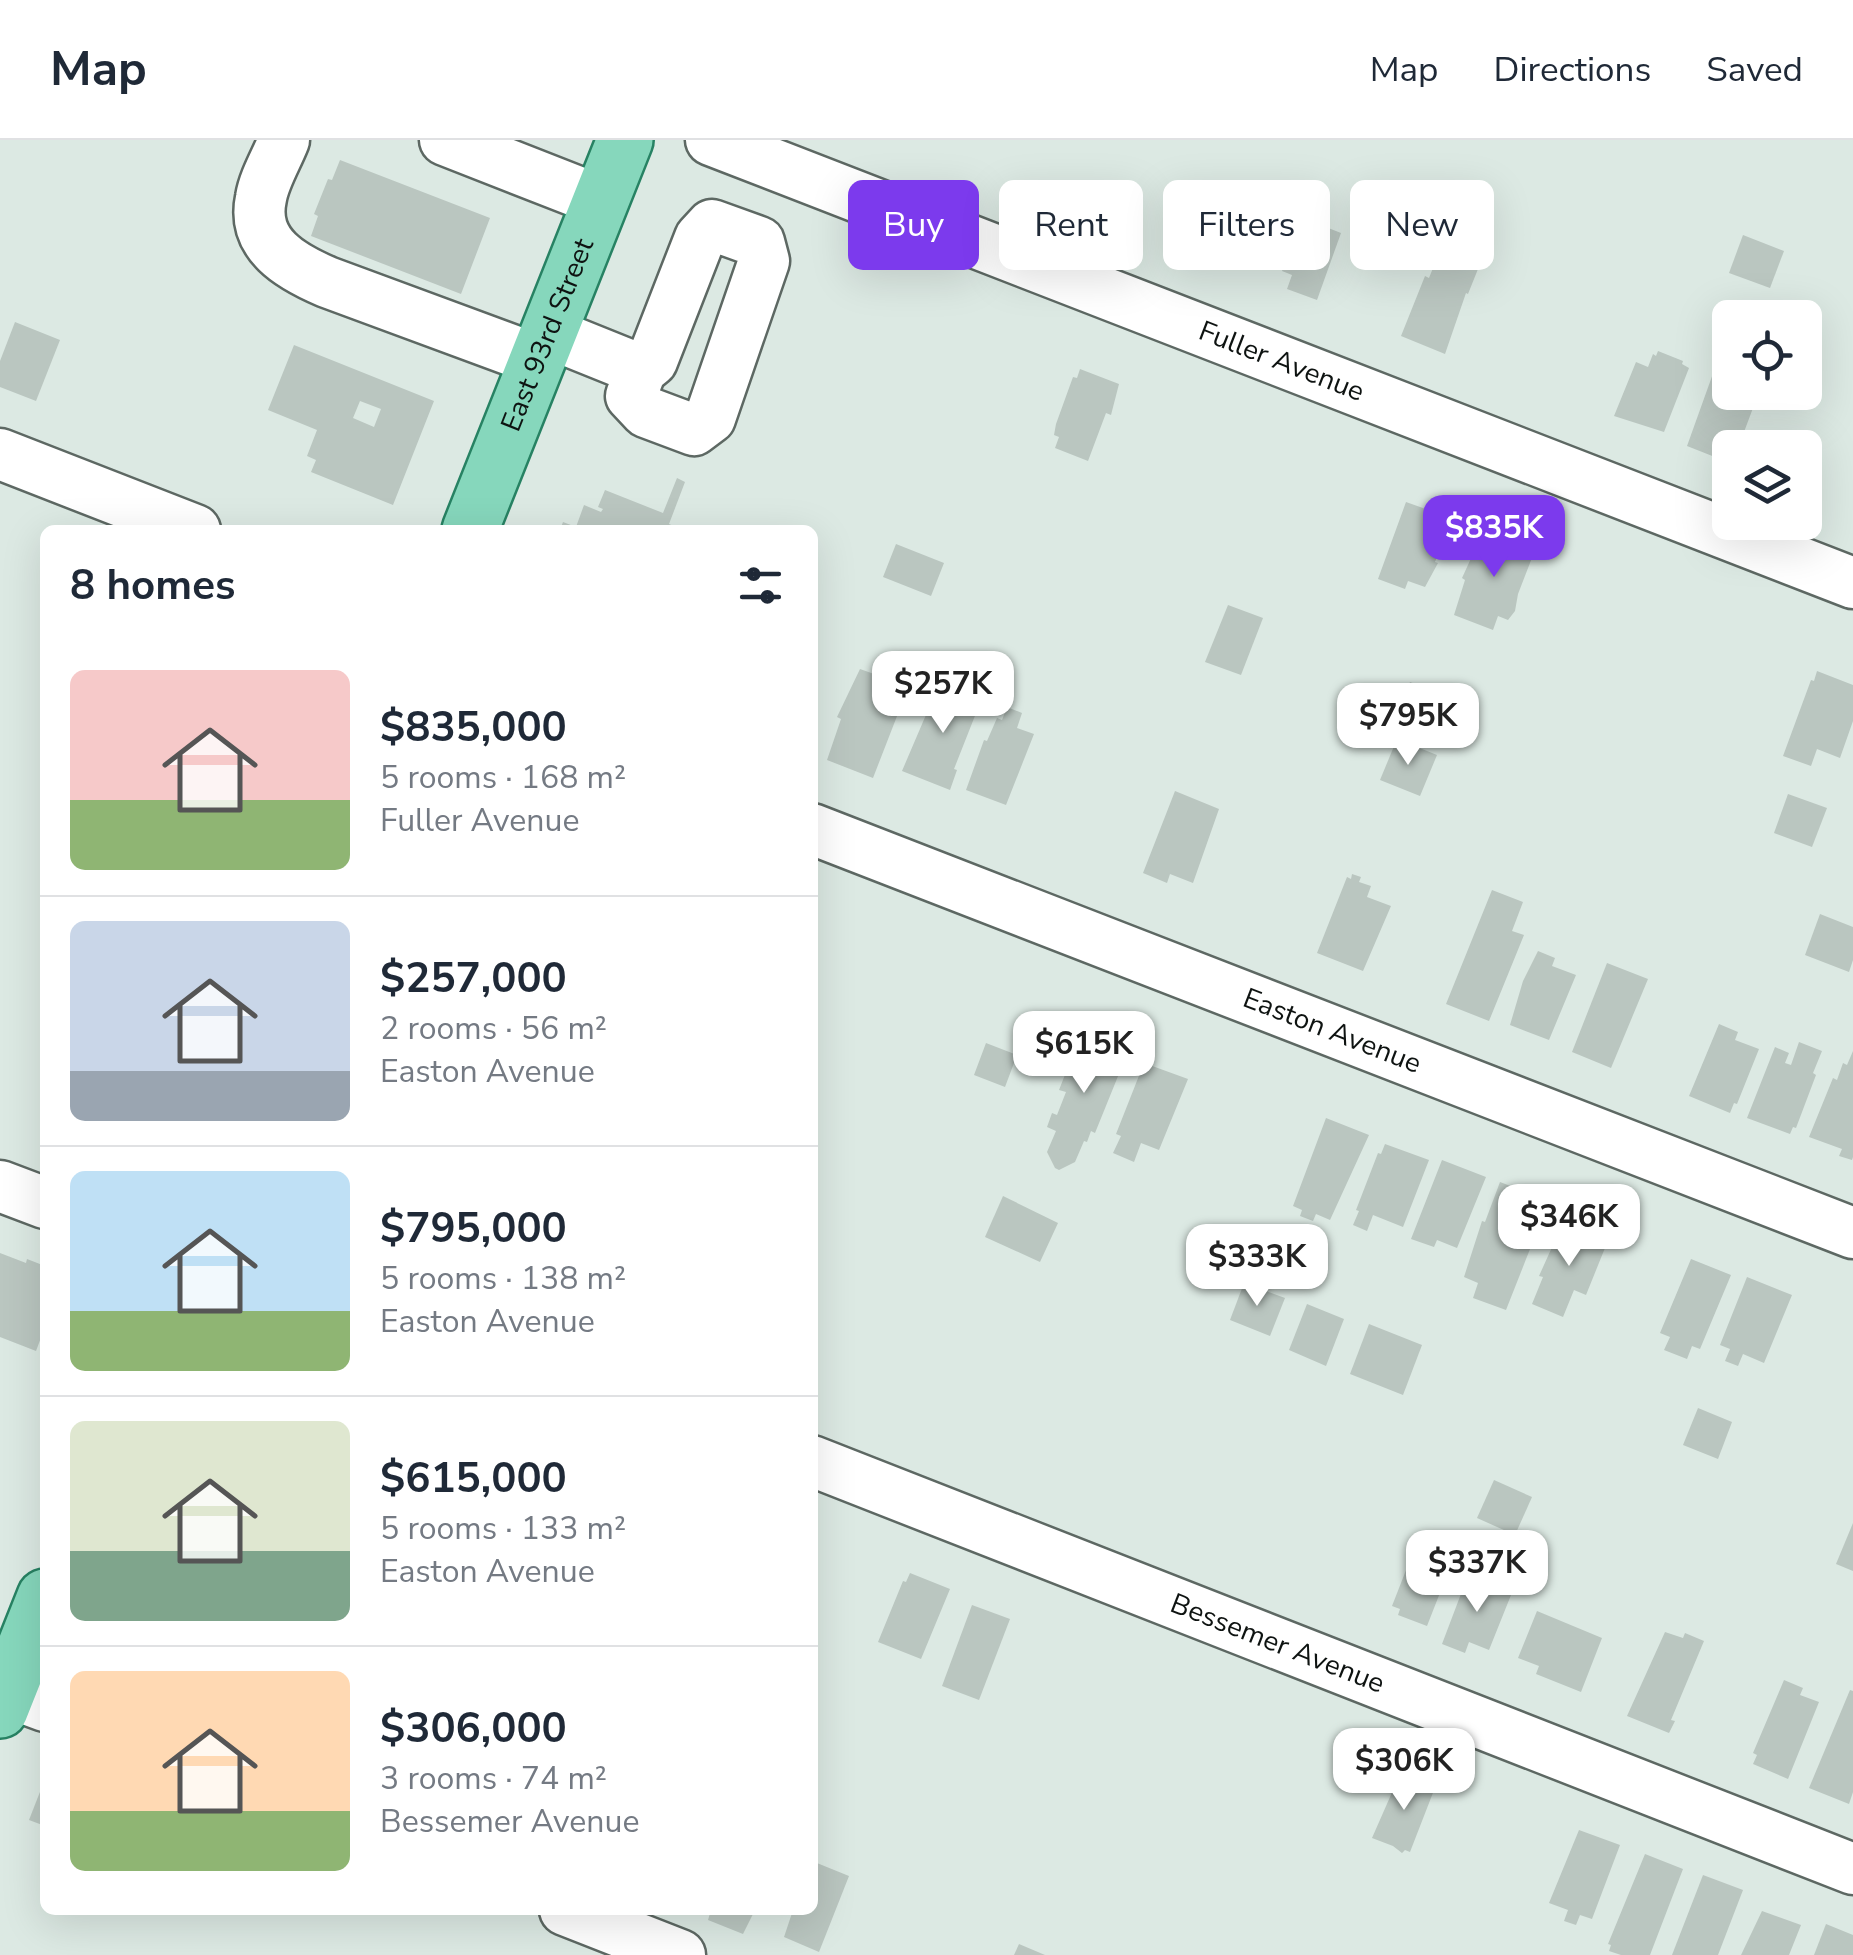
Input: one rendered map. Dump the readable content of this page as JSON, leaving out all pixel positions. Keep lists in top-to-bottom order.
{
  "streets": {
    "main road": ["East 93rd Street"],
    "street": ["Fuller Avenue", "Easton Avenue", "Bessemer Avenue"]
  },
  "page": {
    "header": "Map",
    "nav": ["Map", "Directions", "Saved"],
    "chip": [
      "Buy",
      "Rent",
      "Filters",
      "New"
    ],
    "price": [
      "$835K",
      "$257K",
      "$795K",
      "$615K",
      "$346K",
      "$333K",
      "$337K",
      "$306K"
    ],
    "heading": "8 homes",
    "list": [
      {
        "name": "$835,000",
        "note": "5 rooms · 168 m² · Fuller Avenue"
      },
      {
        "name": "$257,000",
        "note": "2 rooms · 56 m² · Easton Avenue"
      },
      {
        "name": "$795,000",
        "note": "5 rooms · 138 m² · Easton Avenue"
      },
      {
        "name": "$615,000",
        "note": "5 rooms · 133 m² · Easton Avenue"
      },
      {
        "name": "$306,000",
        "note": "3 rooms · 74 m² · Bessemer Avenue"
      }
    ]
  }
}
